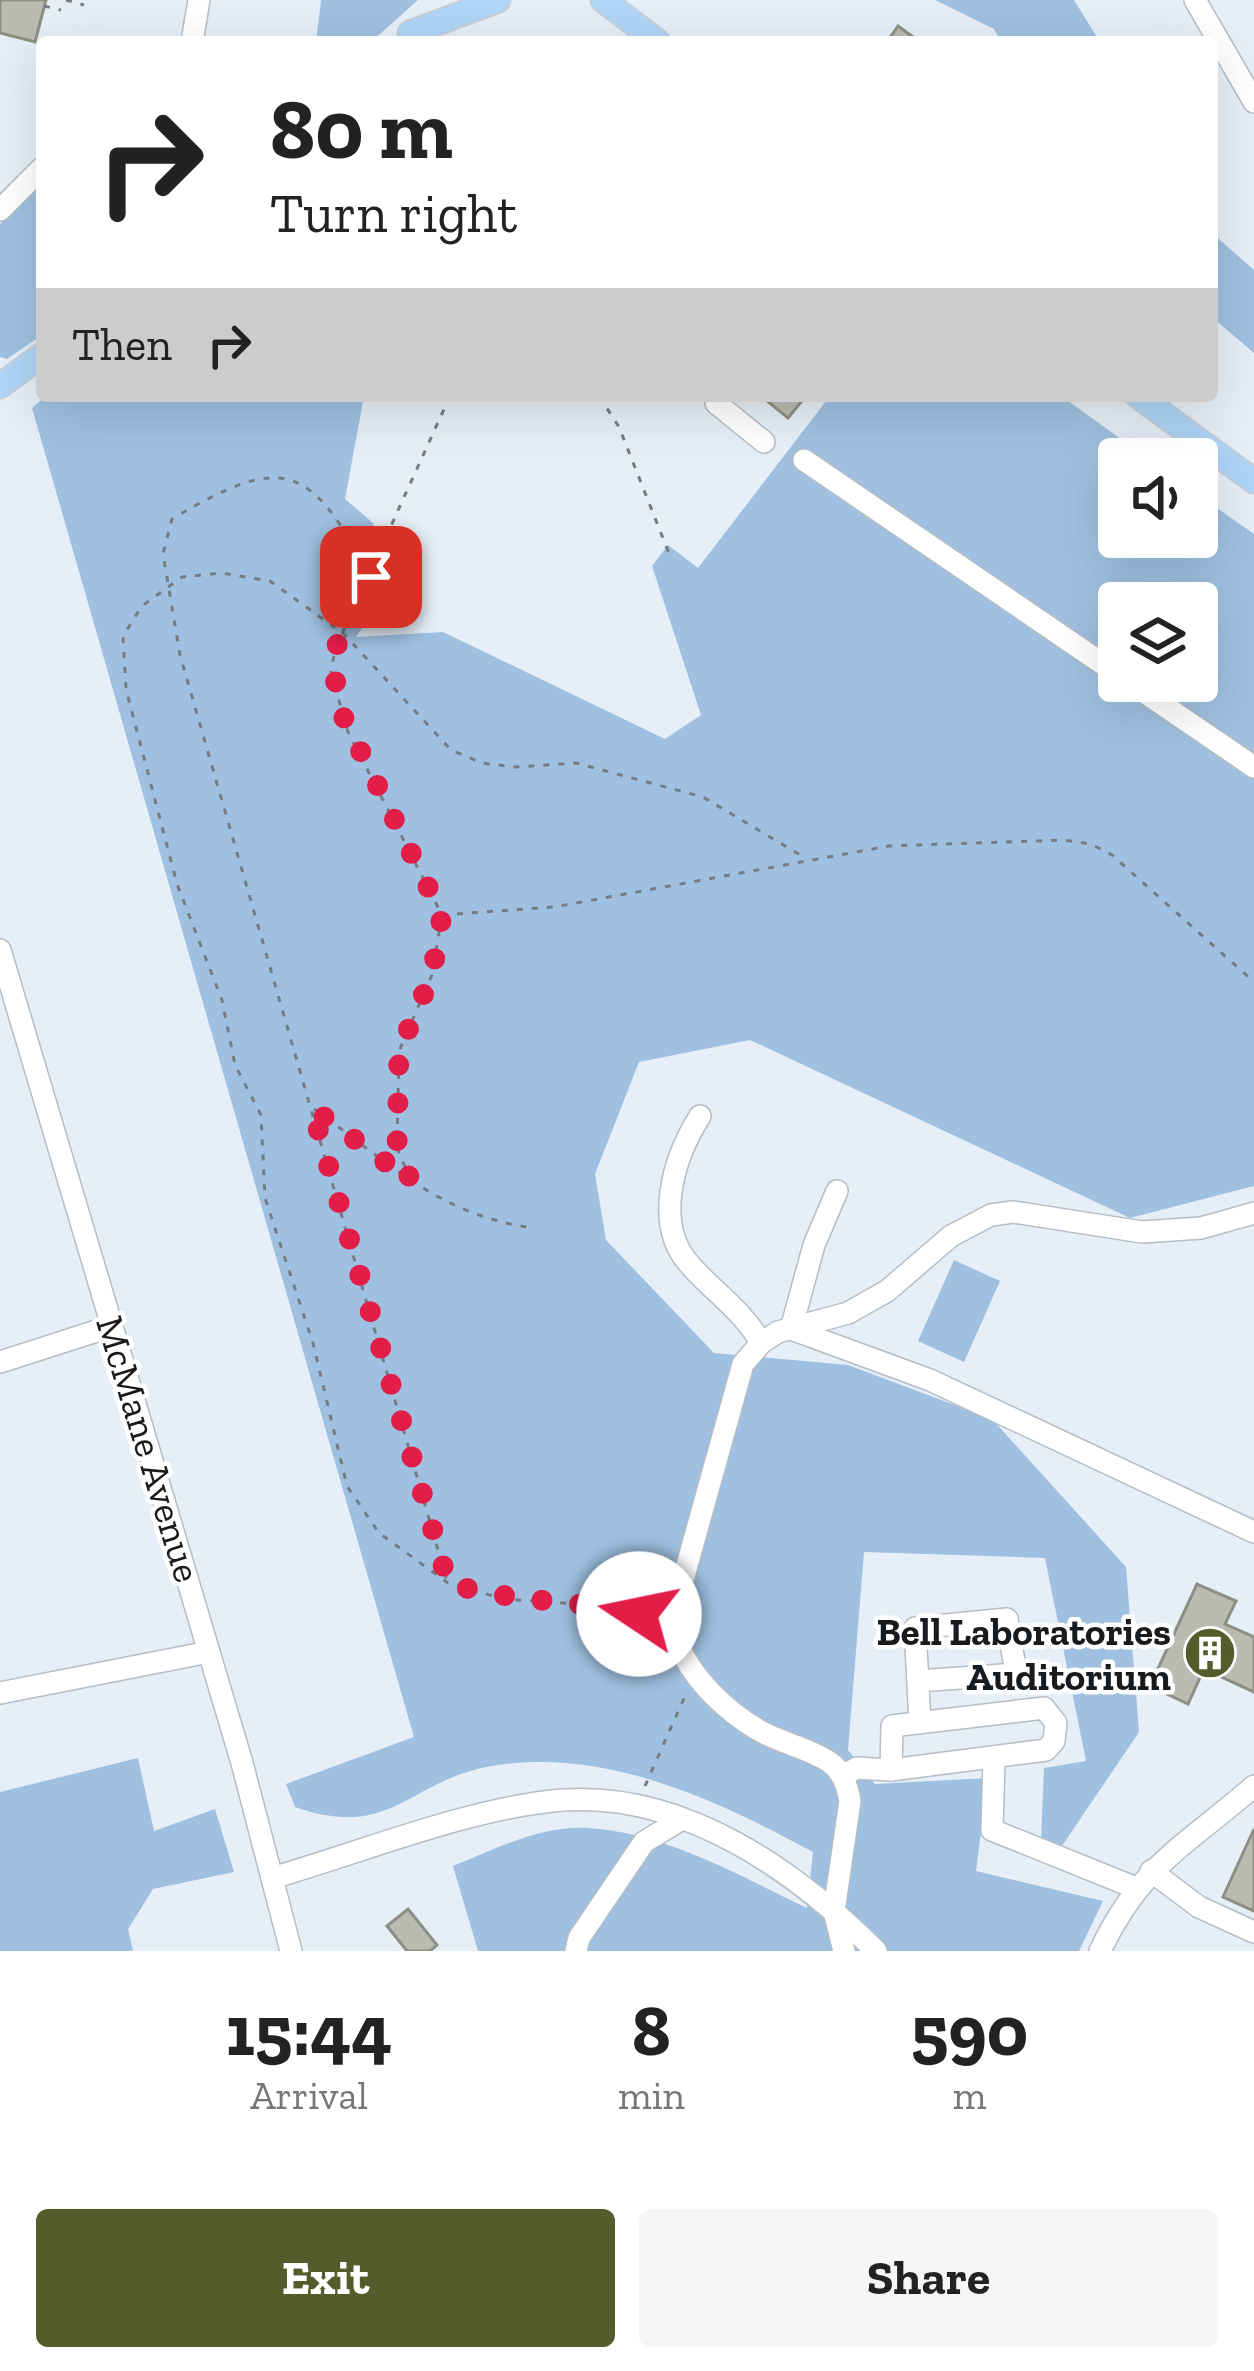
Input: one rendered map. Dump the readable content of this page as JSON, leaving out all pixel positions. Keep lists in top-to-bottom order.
{
  "streets": {
    "street": ["McMane Avenue"]
  },
  "places": {
    "building": ["Bell Laboratories Auditorium"]
  },
  "page": {
    "turn": ["80 m", "Turn right"],
    "then": "Then",
    "eta": [
      "15:44",
      "Arrival",
      "8",
      "min",
      "590",
      "m"
    ],
    "buttons": ["Exit", "Share"]
  }
}
